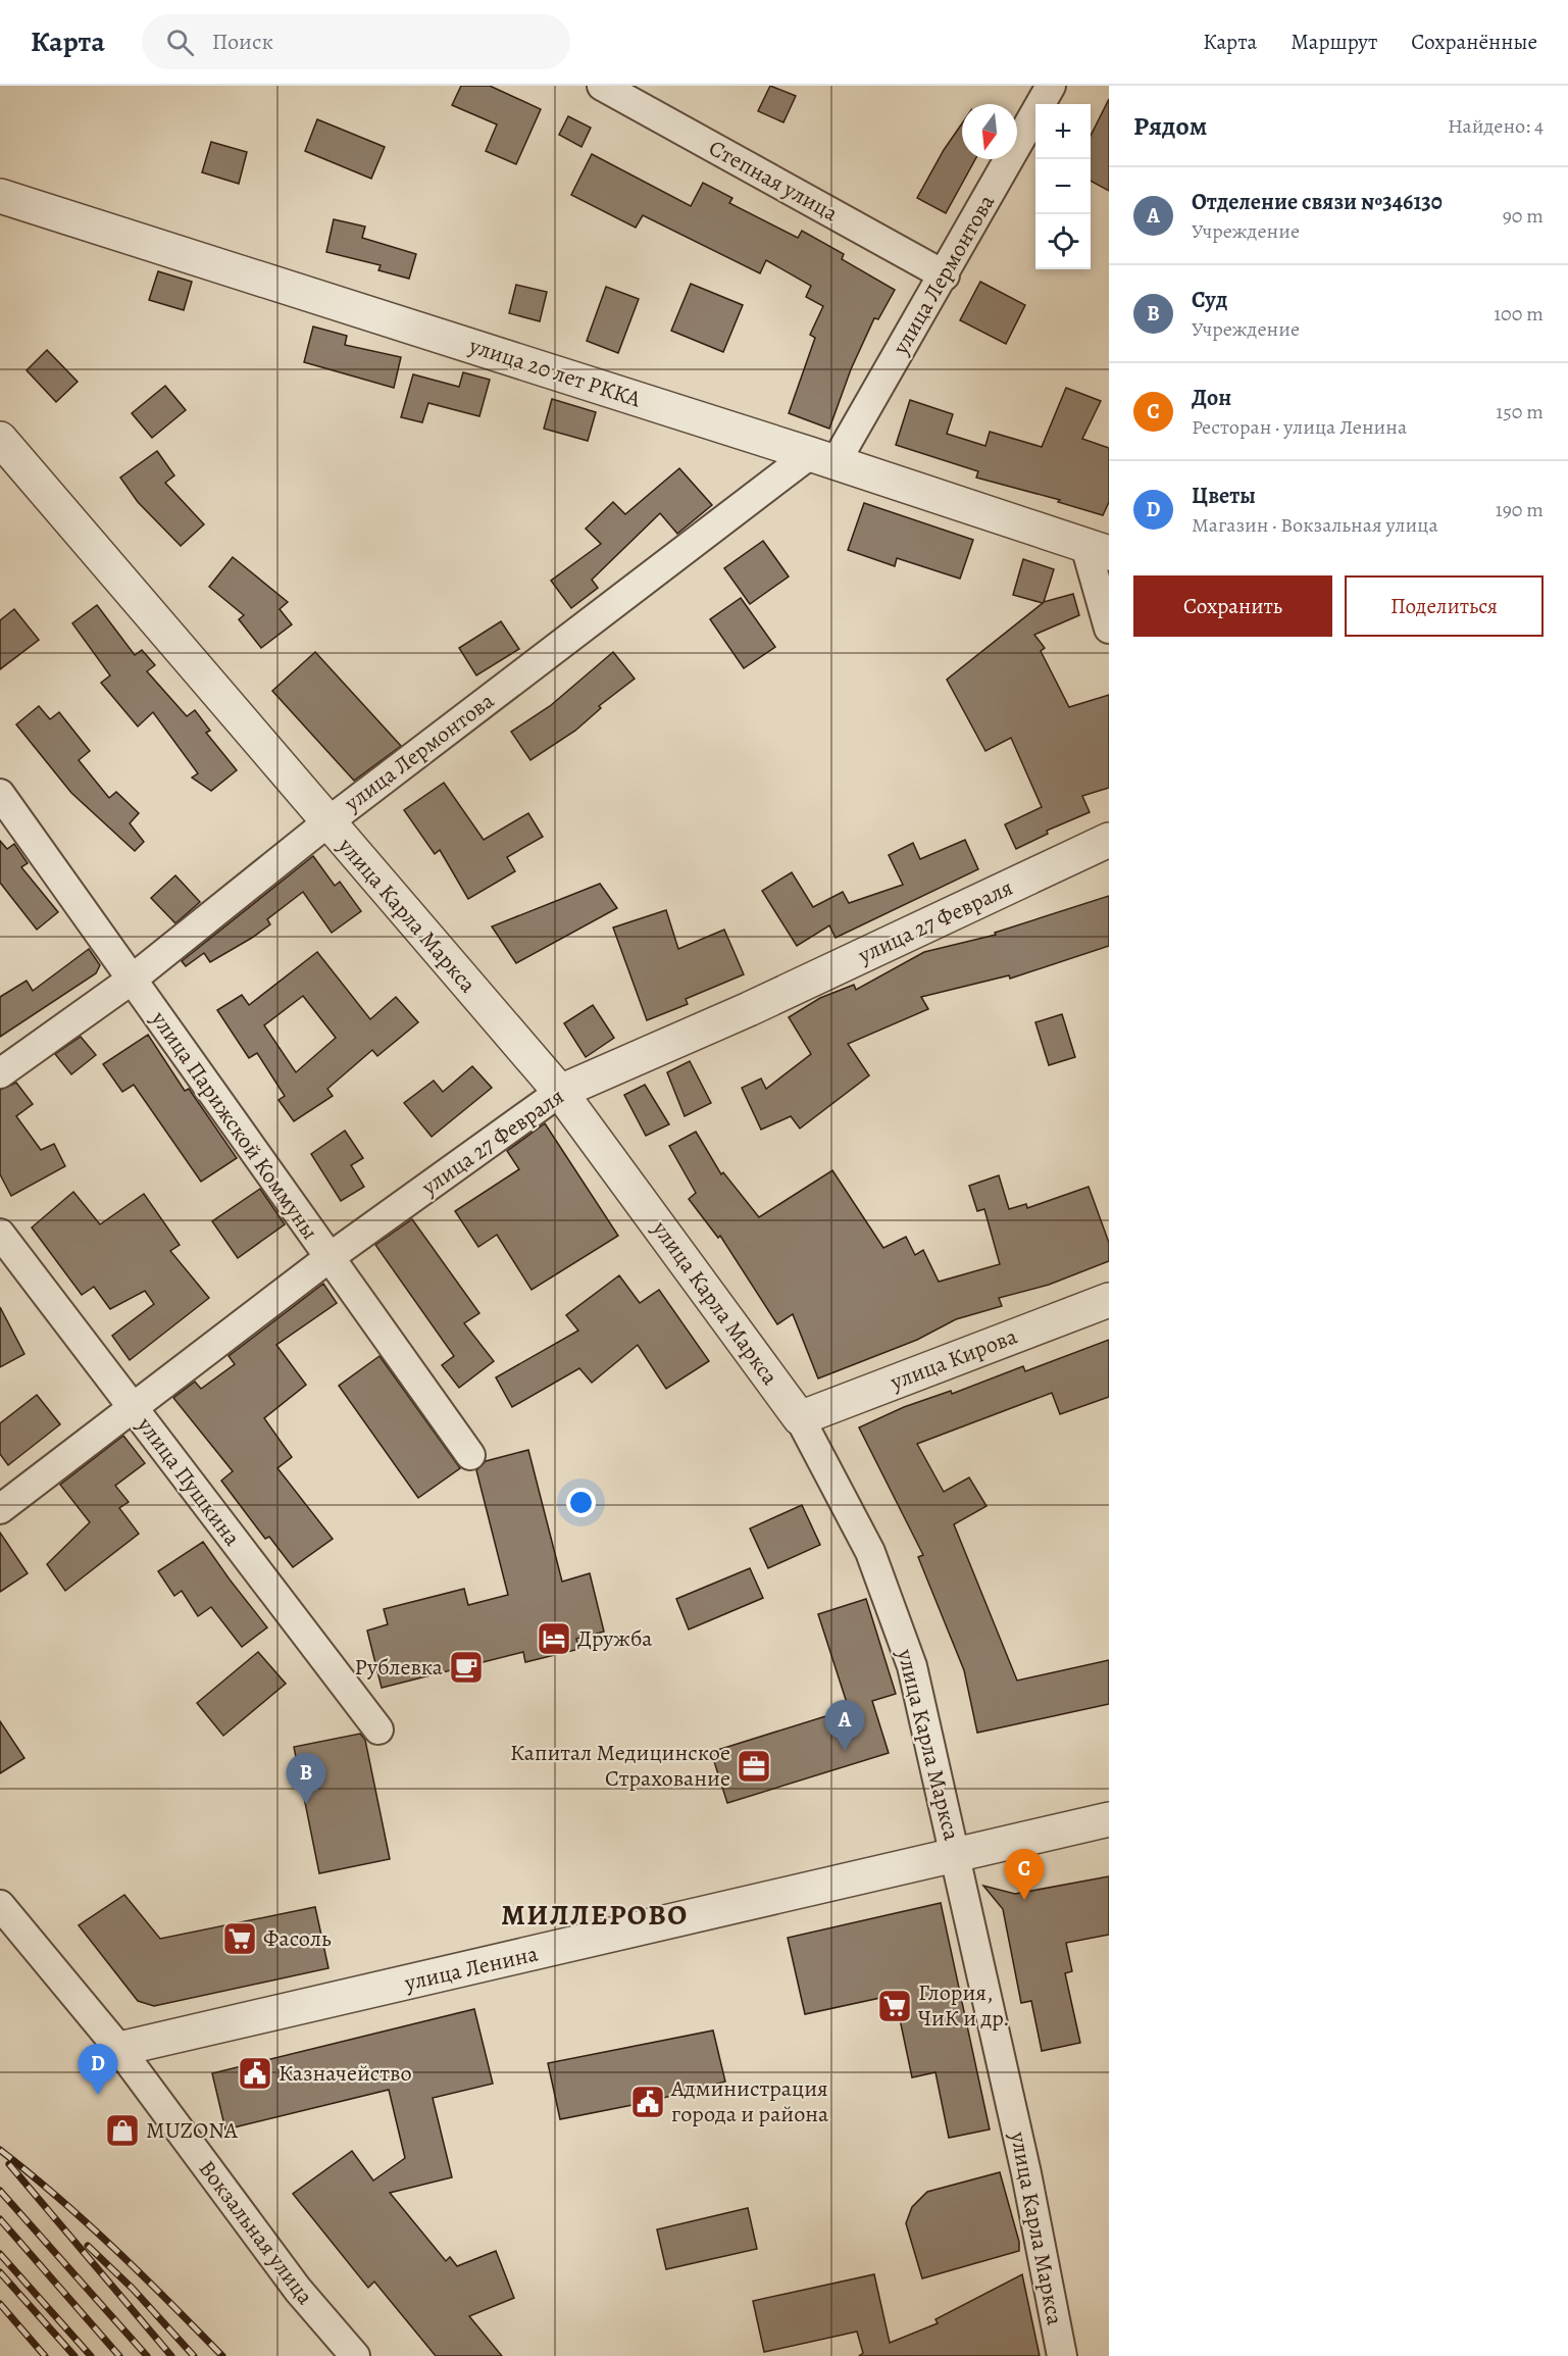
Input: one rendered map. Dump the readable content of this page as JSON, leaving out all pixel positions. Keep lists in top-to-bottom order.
{
  "streets": {
    "street": [
      "Степная улица",
      "улица Лермонтова",
      "улица 20 лет РККА",
      "улица Карла Маркса",
      "улица 27 Февраля",
      "улица Парижской Коммуны",
      "улица Кирова",
      "улица Пушкина",
      "улица Ленина",
      "Вокзальная улица"
    ]
  },
  "crossings": [
    ["Степная улица", "улица Лермонтова"],
    ["улица Лермонтова", "улица 20 лет РККА"],
    ["улица Лермонтова", "улица Карла Маркса"],
    ["улица Лермонтова", "улица Парижской Коммуны"],
    ["улица Карла Маркса", "улица 27 Февраля"],
    ["улица Карла Маркса", "улица Кирова"],
    ["улица Карла Маркса", "улица Ленина"],
    ["улица 27 Февраля", "улица Парижской Коммуны"],
    ["улица 27 Февраля", "улица Пушкина"],
    ["улица Ленина", "Вокзальная улица"]
  ],
  "districts": ["МИЛЛЕРОВО"],
  "places": {
    "hotel": ["Дружба"],
    "cafe": ["Рублевка"],
    "office": ["Капитал Медицинское Страхование"],
    "supermarket": ["Фасоль", "Глория, ЧиК и др."],
    "public building": ["Казначейство", "Администрация города и района"],
    "shop": ["MUZONA"]
  },
  "north": "bottom",
  "page": {
    "header": "Карта",
    "search": "Поиск",
    "nav": ["Карта", "Маршрут", "Сохранённые"],
    "heading": ["Рядом", "Найдено: 4"],
    "map_buttons": ["+", "−"],
    "list": [
      {
        "mark": "A",
        "name": "Отделение связи №346130",
        "note": "Учреждение",
        "value": "90 m"
      },
      {
        "mark": "B",
        "name": "Суд",
        "note": "Учреждение",
        "value": "100 m"
      },
      {
        "mark": "C",
        "name": "Дон",
        "note": "Ресторан · улица Ленина",
        "value": "150 m"
      },
      {
        "mark": "D",
        "name": "Цветы",
        "note": "Магазин · Вокзальная улица",
        "value": "190 m"
      }
    ],
    "buttons": ["Сохранить", "Поделиться"],
    "pins": [
      "A",
      "B",
      "C",
      "D"
    ]
  }
}
